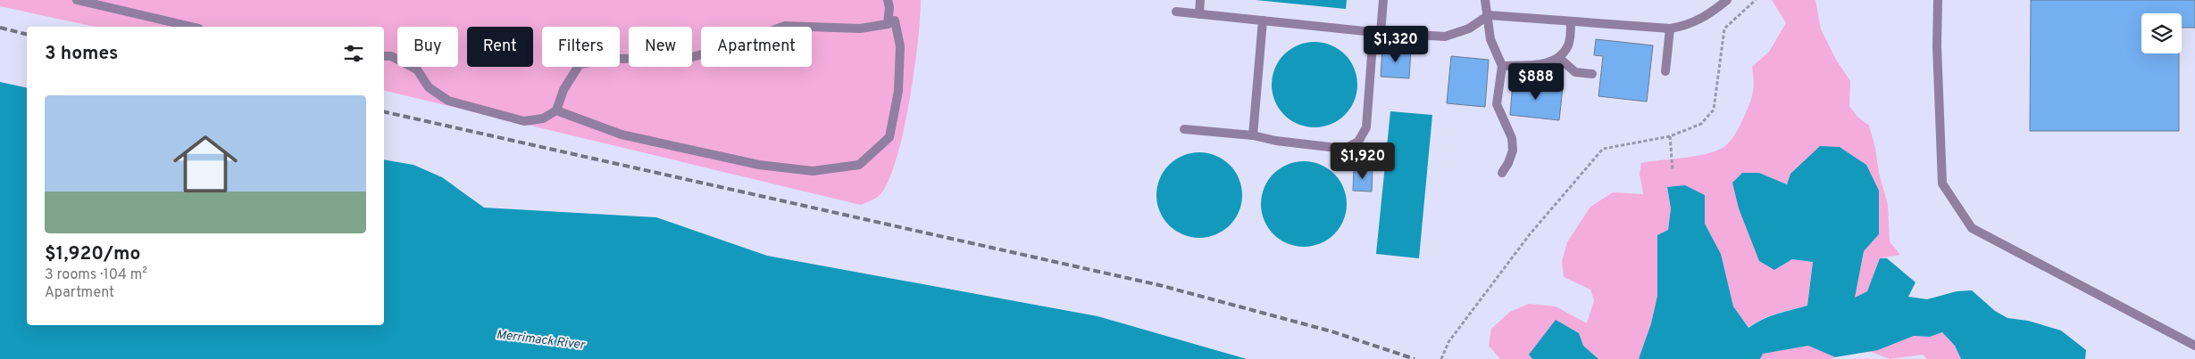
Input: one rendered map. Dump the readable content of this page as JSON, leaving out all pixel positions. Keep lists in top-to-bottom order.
{
  "water": ["Merrimack River"],
  "page": {
    "price": ["$1,320", "$888", "$1,920"],
    "chip": [
      "Buy",
      "Rent",
      "Filters",
      "New",
      "Apartment"
    ],
    "heading": "3 homes",
    "list": [
      {
        "name": "$1,920/mo",
        "note": "3 rooms · 104 m² · Apartment"
      }
    ]
  }
}
